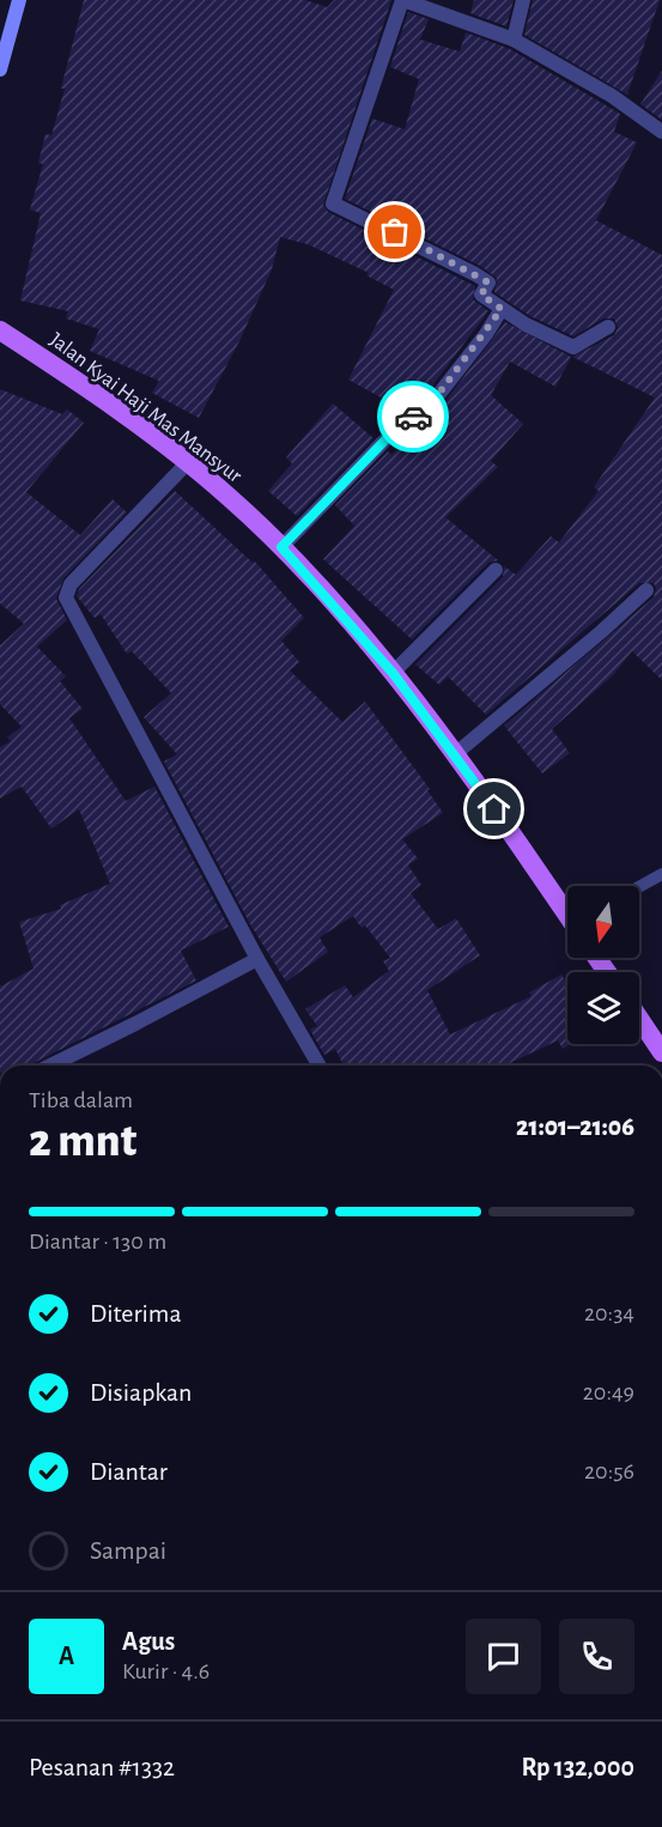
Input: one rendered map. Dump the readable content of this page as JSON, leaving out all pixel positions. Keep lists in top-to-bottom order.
{
  "streets": {
    "main road": ["Jalan Kyai Haji Mas Mansyur"]
  },
  "north": "bottom",
  "page": {
    "heading": ["2 mnt", "Tiba dalam", "21:01–21:06"],
    "panel": [
      "Agus",
      "Kurir · 4.6",
      "Pesanan #1332",
      "Rp 132,000"
    ],
    "bar": "Diantar · 130 m",
    "list": [
      ["Diterima", "20:34"],
      ["Disiapkan", "20:49"],
      ["Diantar", "20:56"],
      "Sampai"
    ],
    "round": "A"
  }
}
